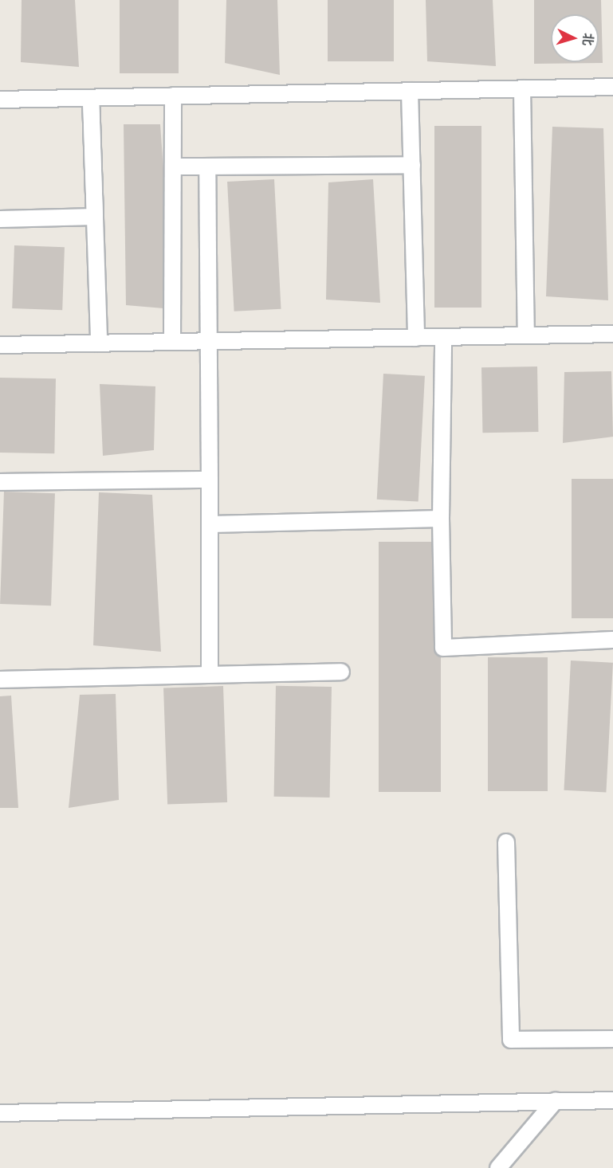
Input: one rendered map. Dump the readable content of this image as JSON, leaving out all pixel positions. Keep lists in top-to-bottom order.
{
  "north": "right"
}
